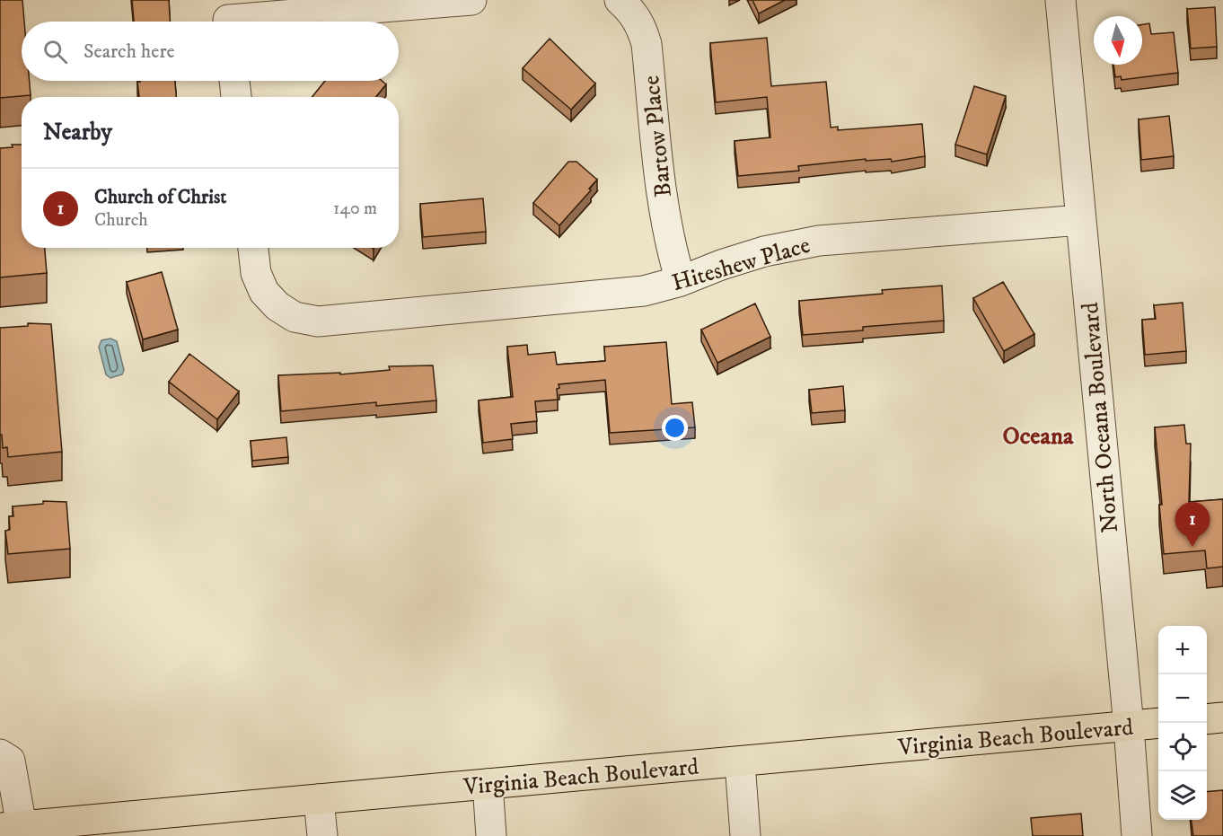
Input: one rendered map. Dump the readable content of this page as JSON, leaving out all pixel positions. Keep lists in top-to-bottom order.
{
  "streets": {
    "main road": ["Virginia Beach Boulevard"],
    "street": ["Bartow Place", "Hiteshew Place", "North Oceana Boulevard"]
  },
  "crossings": [
    ["Bartow Place", "Hiteshew Place"],
    ["Hiteshew Place", "North Oceana Boulevard"],
    ["North Oceana Boulevard", "Virginia Beach Boulevard"]
  ],
  "districts": ["Oceana"],
  "north": "bottom",
  "page": {
    "search": "Search here",
    "heading": "Nearby",
    "list": [
      {
        "mark": "1",
        "name": "Church of Christ",
        "note": "Church",
        "value": "140 m"
      }
    ],
    "pins": "1",
    "map_buttons": ["+", "−"]
  }
}
